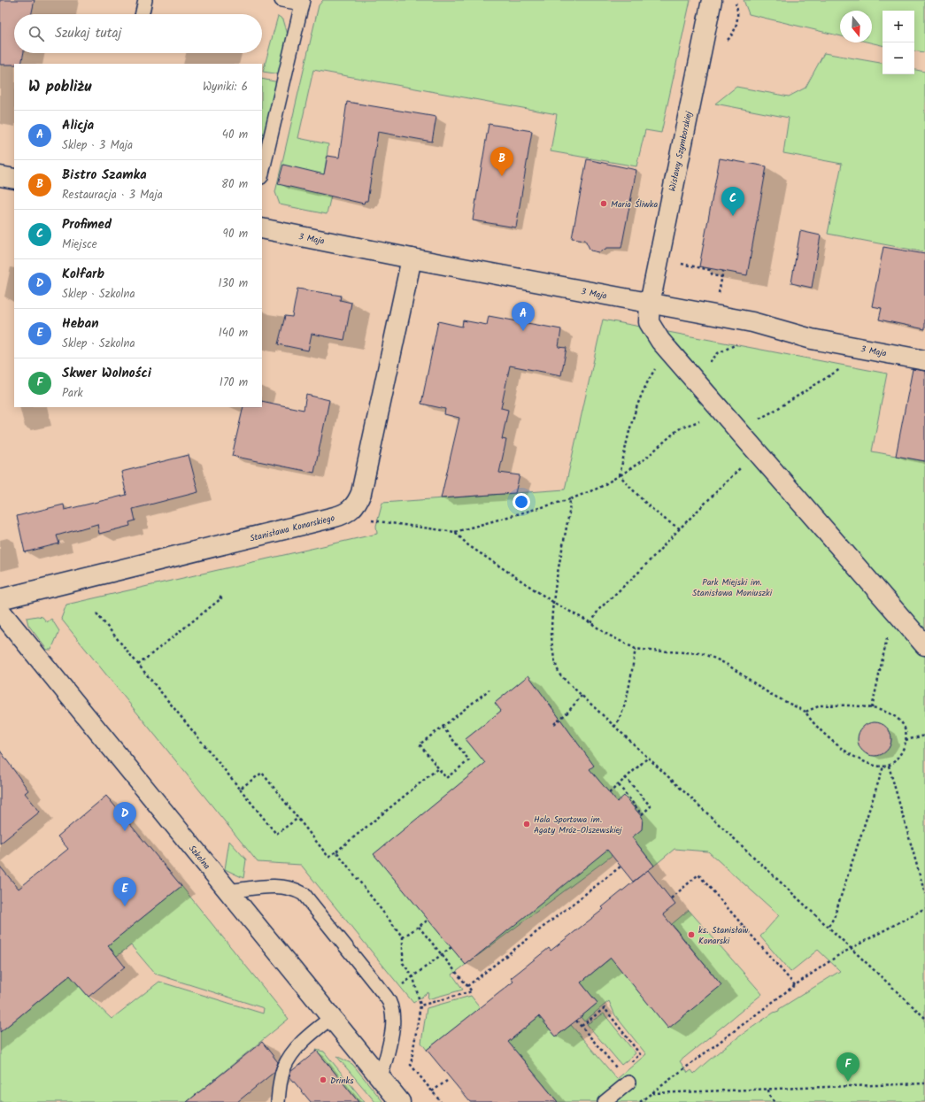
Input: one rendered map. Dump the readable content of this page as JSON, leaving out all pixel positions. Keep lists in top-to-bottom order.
{
  "streets": {
    "street": [
      "Wisławy Szymborskiej",
      "3 Maja",
      "Stanisława Konarskiego",
      "Szkolna"
    ]
  },
  "crossings": [
    ["Wisławy Szymborskiej", "3 Maja"],
    ["3 Maja", "Stanisława Konarskiego"]
  ],
  "parks": ["Park Miejski im. Stanisława Moniuszki"],
  "places": [
    "Maria Śliwka",
    "Hala Sportowa im. Agaty Mróz-Olszewskiej",
    "ks. Stanisław Konarski",
    "Drinks"
  ],
  "north": "bottom",
  "page": {
    "map_buttons": ["+", "−"],
    "search": "Szukaj tutaj",
    "heading": ["W pobliżu", "Wyniki: 6"],
    "list": [
      {
        "mark": "A",
        "name": "Alicja",
        "note": "Sklep · 3 Maja",
        "value": "40 m"
      },
      {
        "mark": "B",
        "name": "Bistro Szamka",
        "note": "Restauracja · 3 Maja",
        "value": "80 m"
      },
      {
        "mark": "C",
        "name": "Profimed",
        "note": "Miejsce",
        "value": "90 m"
      },
      {
        "mark": "D",
        "name": "Kolfarb",
        "note": "Sklep · Szkolna",
        "value": "130 m"
      },
      {
        "mark": "E",
        "name": "Heban",
        "note": "Sklep · Szkolna",
        "value": "140 m"
      },
      {
        "mark": "F",
        "name": "Skwer Wolności",
        "note": "Park",
        "value": "170 m"
      }
    ],
    "pins": [
      "B",
      "C",
      "A",
      "D",
      "E",
      "F"
    ]
  }
}
